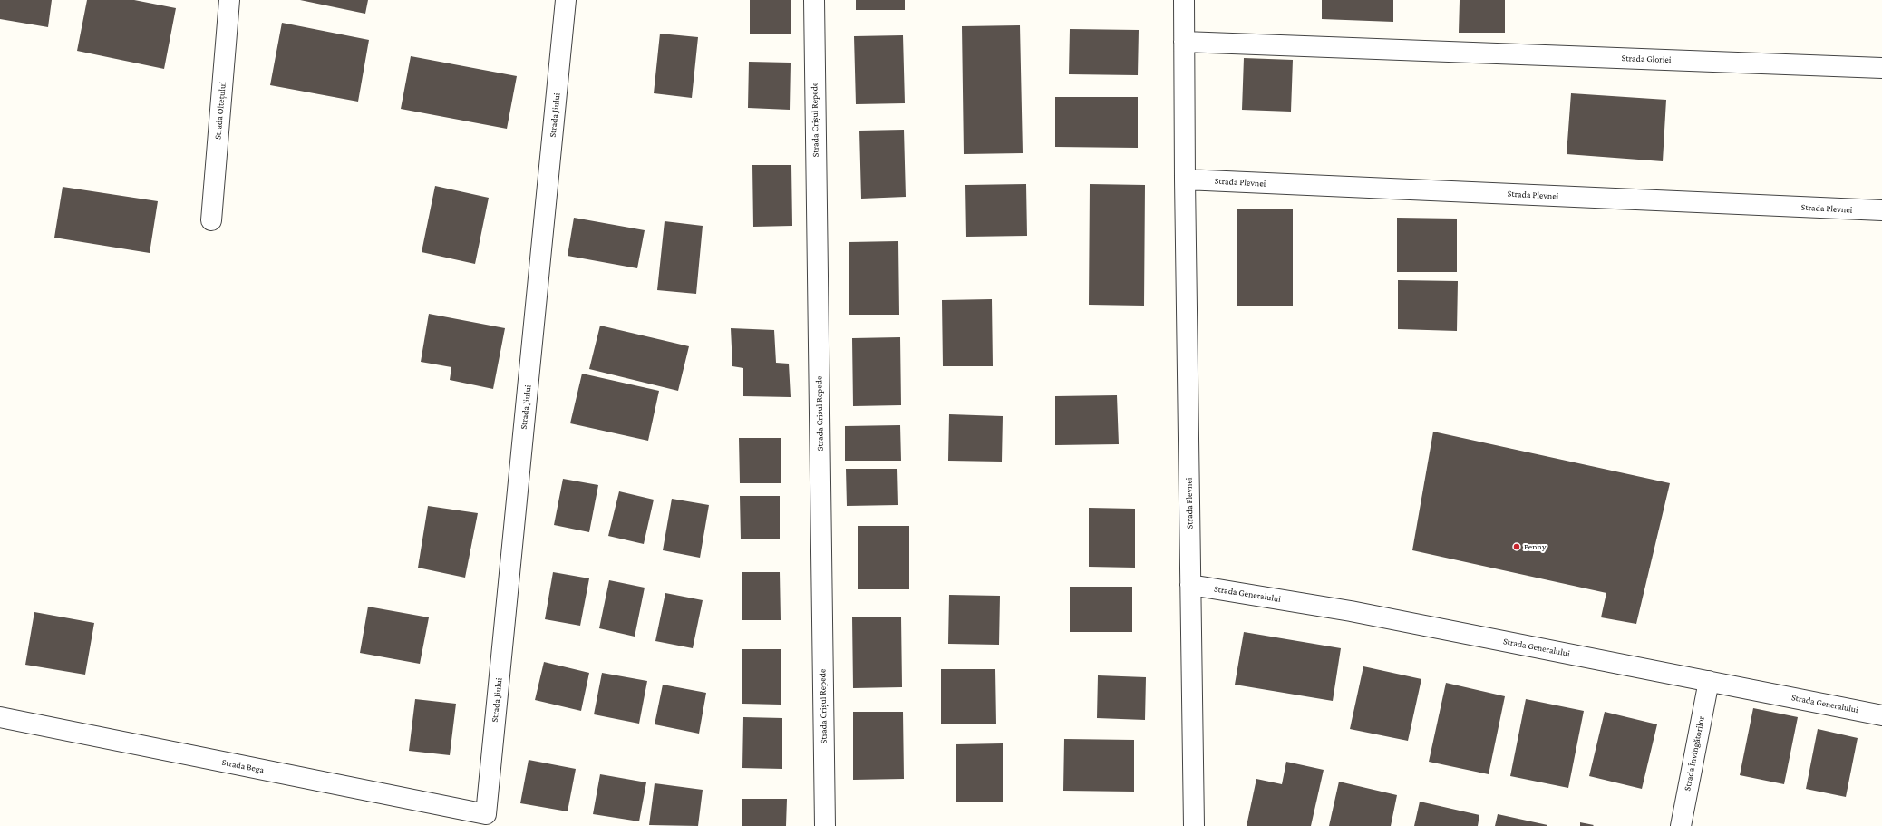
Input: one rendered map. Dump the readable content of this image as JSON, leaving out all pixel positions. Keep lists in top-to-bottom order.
{
  "streets": {
    "street": [
      "Strada Gloriei",
      "Strada Oltețului",
      "Strada Jiului",
      "Strada Crișul Repede",
      "Strada Plevnei",
      "Strada Generalului",
      "Strada Învingătorilor",
      "Strada Bega"
    ]
  },
  "crossings": [
    ["Strada Gloriei", "Strada Plevnei"],
    ["Strada Jiului", "Strada Bega"],
    ["Strada Plevnei", "Strada Generalului"],
    ["Strada Generalului", "Strada Învingătorilor"]
  ],
  "places": ["Penny"]
}
